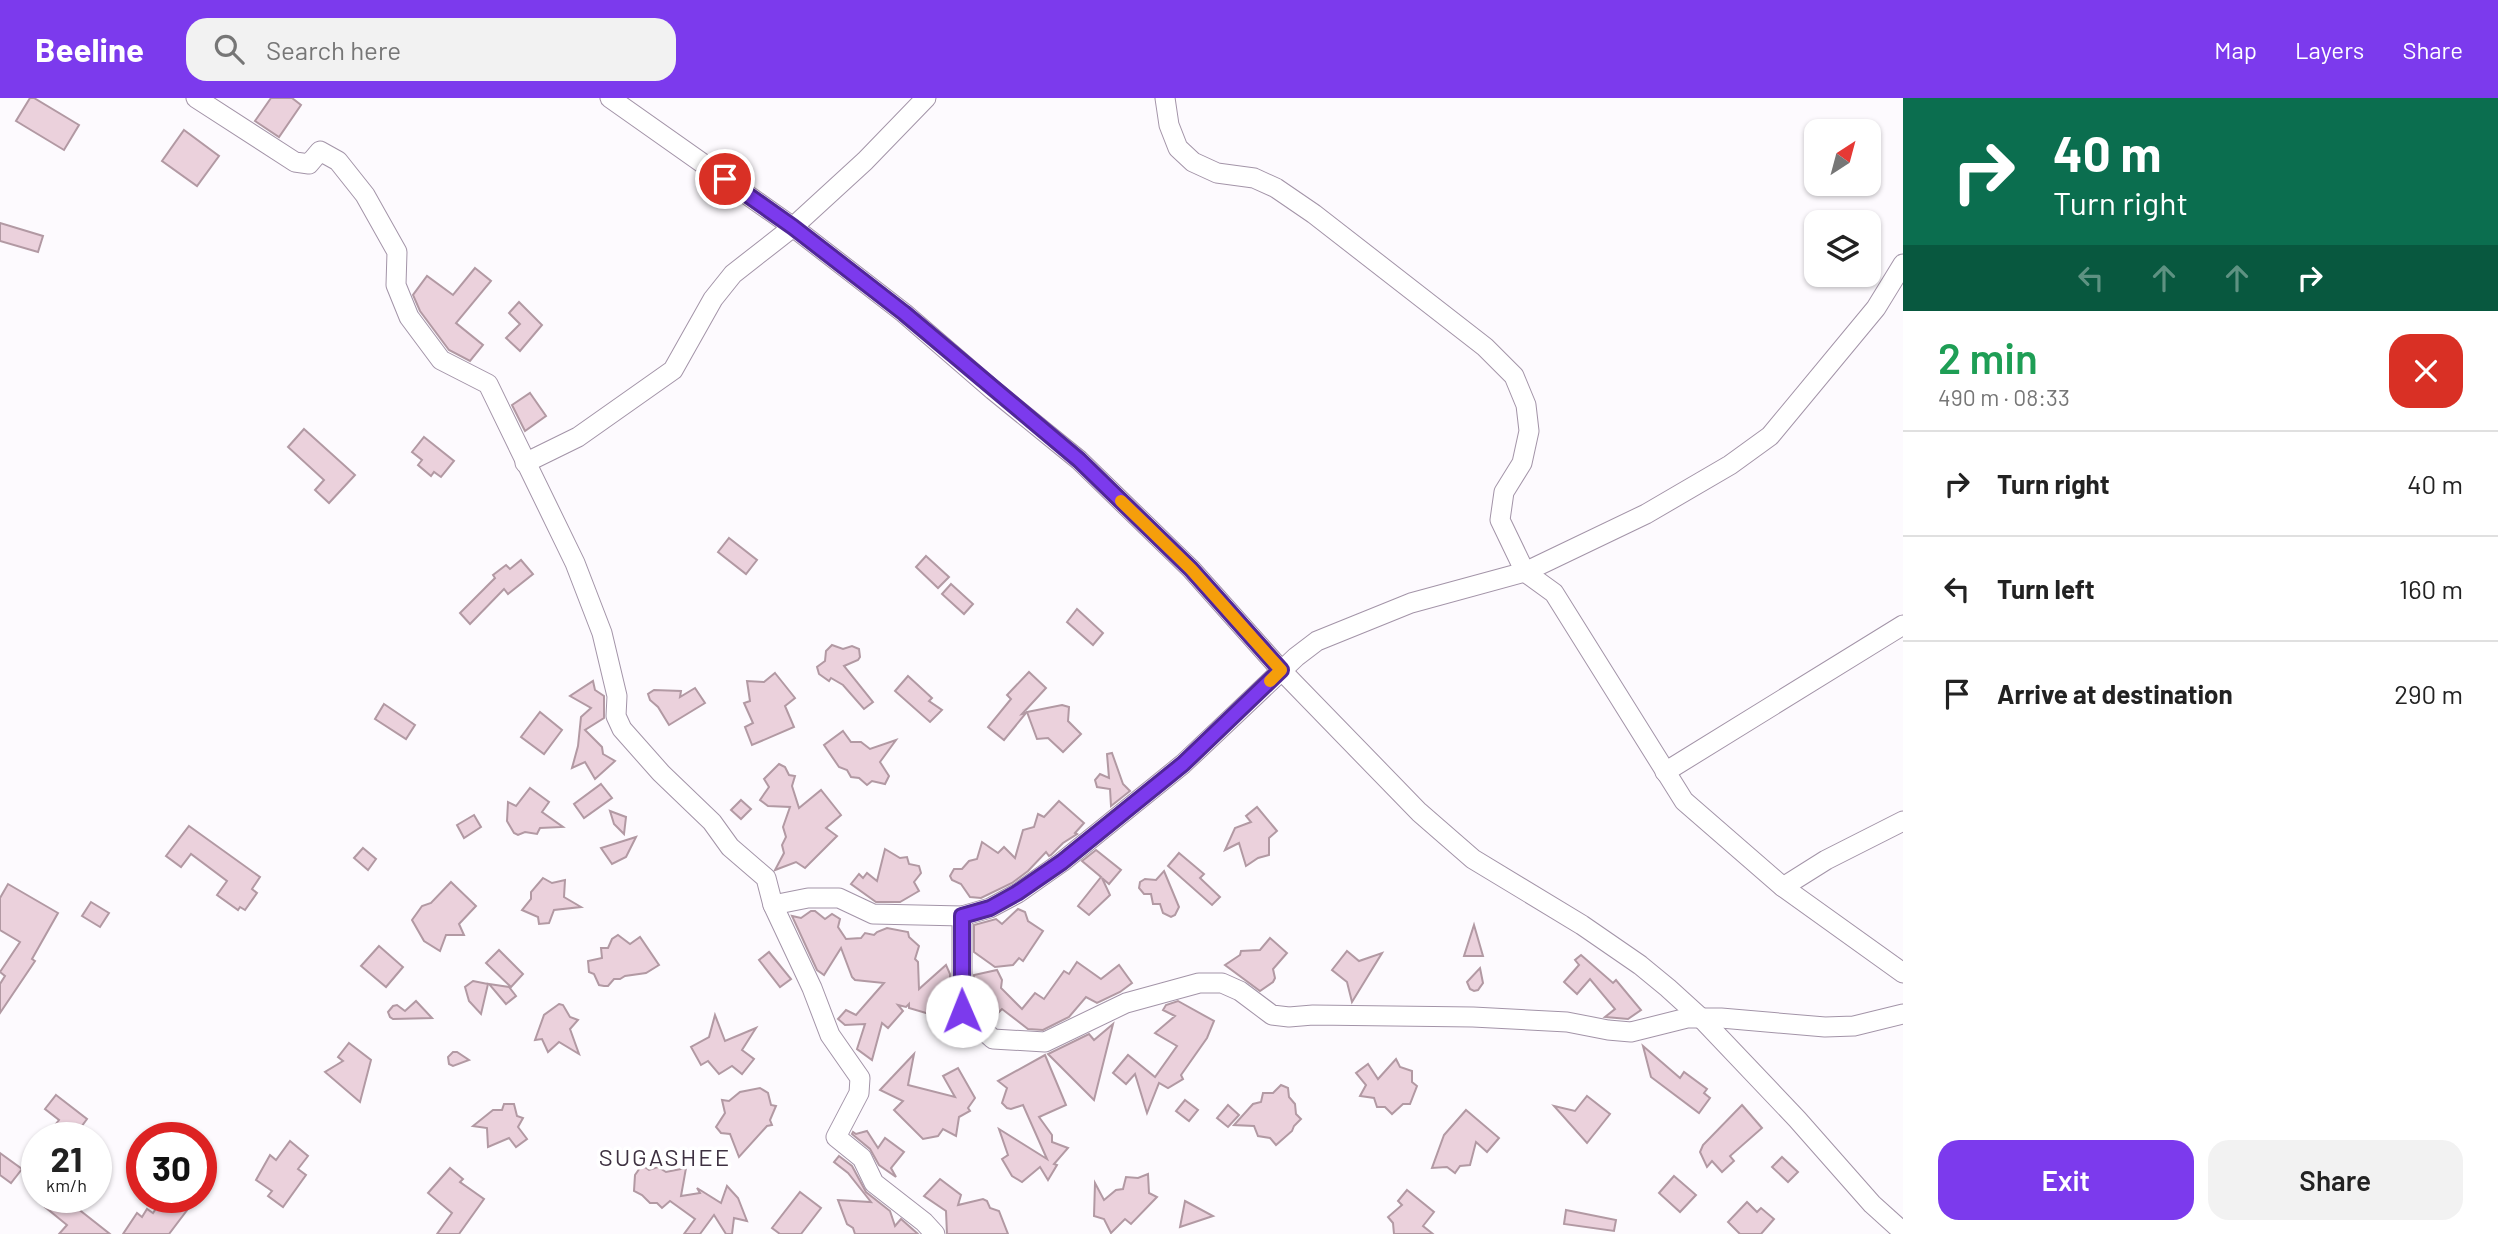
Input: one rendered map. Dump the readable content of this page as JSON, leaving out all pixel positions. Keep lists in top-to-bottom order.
{
  "districts": ["SUGASHEE"],
  "north": "top right",
  "page": {
    "header": "Beeline",
    "search": "Search here",
    "nav": ["Map", "Layers", "Share"],
    "turn": ["40 m", "Turn right"],
    "heading": ["2 min", "490 m · 08:33"],
    "list": [
      {
        "name": "Turn right",
        "value": "40 m"
      },
      {
        "name": "Turn left",
        "value": "160 m"
      },
      {
        "name": "Arrive at destination",
        "value": "290 m"
      }
    ],
    "speed": "21 km/h",
    "limit": "30",
    "buttons": ["Exit", "Share"]
  }
}
